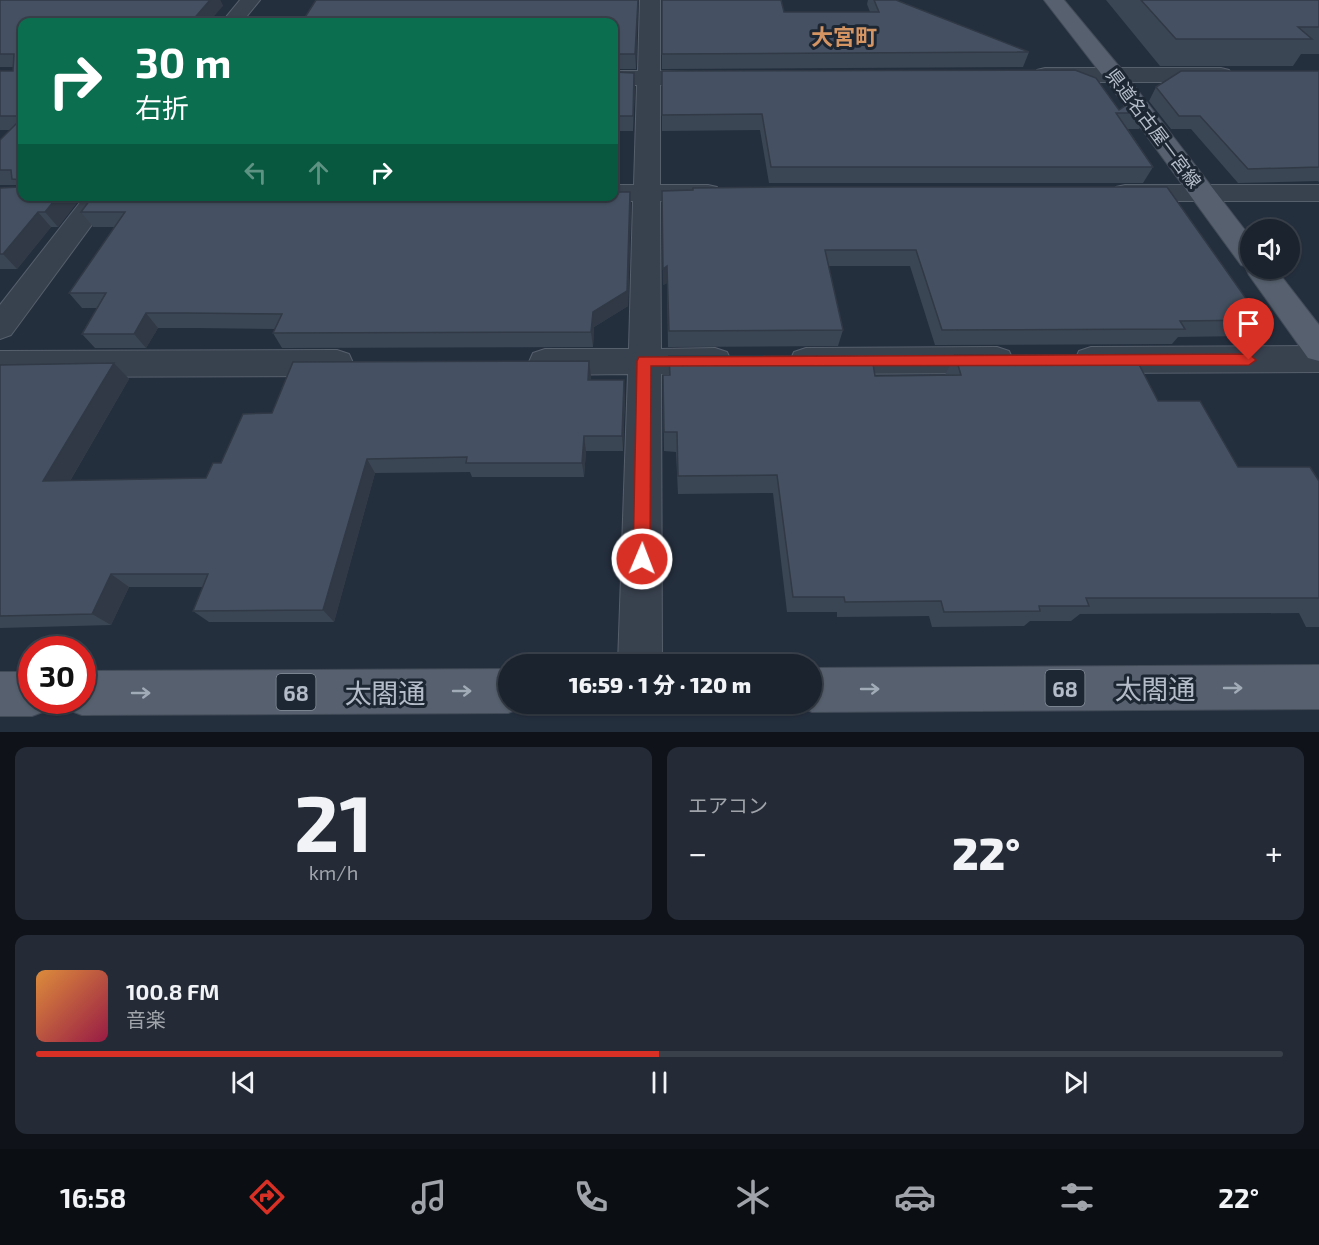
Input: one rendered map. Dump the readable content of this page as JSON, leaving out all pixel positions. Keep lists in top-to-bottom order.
{
  "streets": {
    "main road": ["県道名古屋一宮線", "68", "太閤通"]
  },
  "one_way": ["太閤通"],
  "districts": ["大宮町"],
  "page": {
    "turn": ["30 m", "右折"],
    "limit": "30",
    "trip": "16:59 · 1 分 · 120 m",
    "tile": [
      ["21", "km/h"],
      "エアコン"
    ],
    "heat": ["−", "22°", "+"],
    "song": ["100.8 FM", "音楽"],
    "tabs": ["16:58", "22°"]
  }
}
